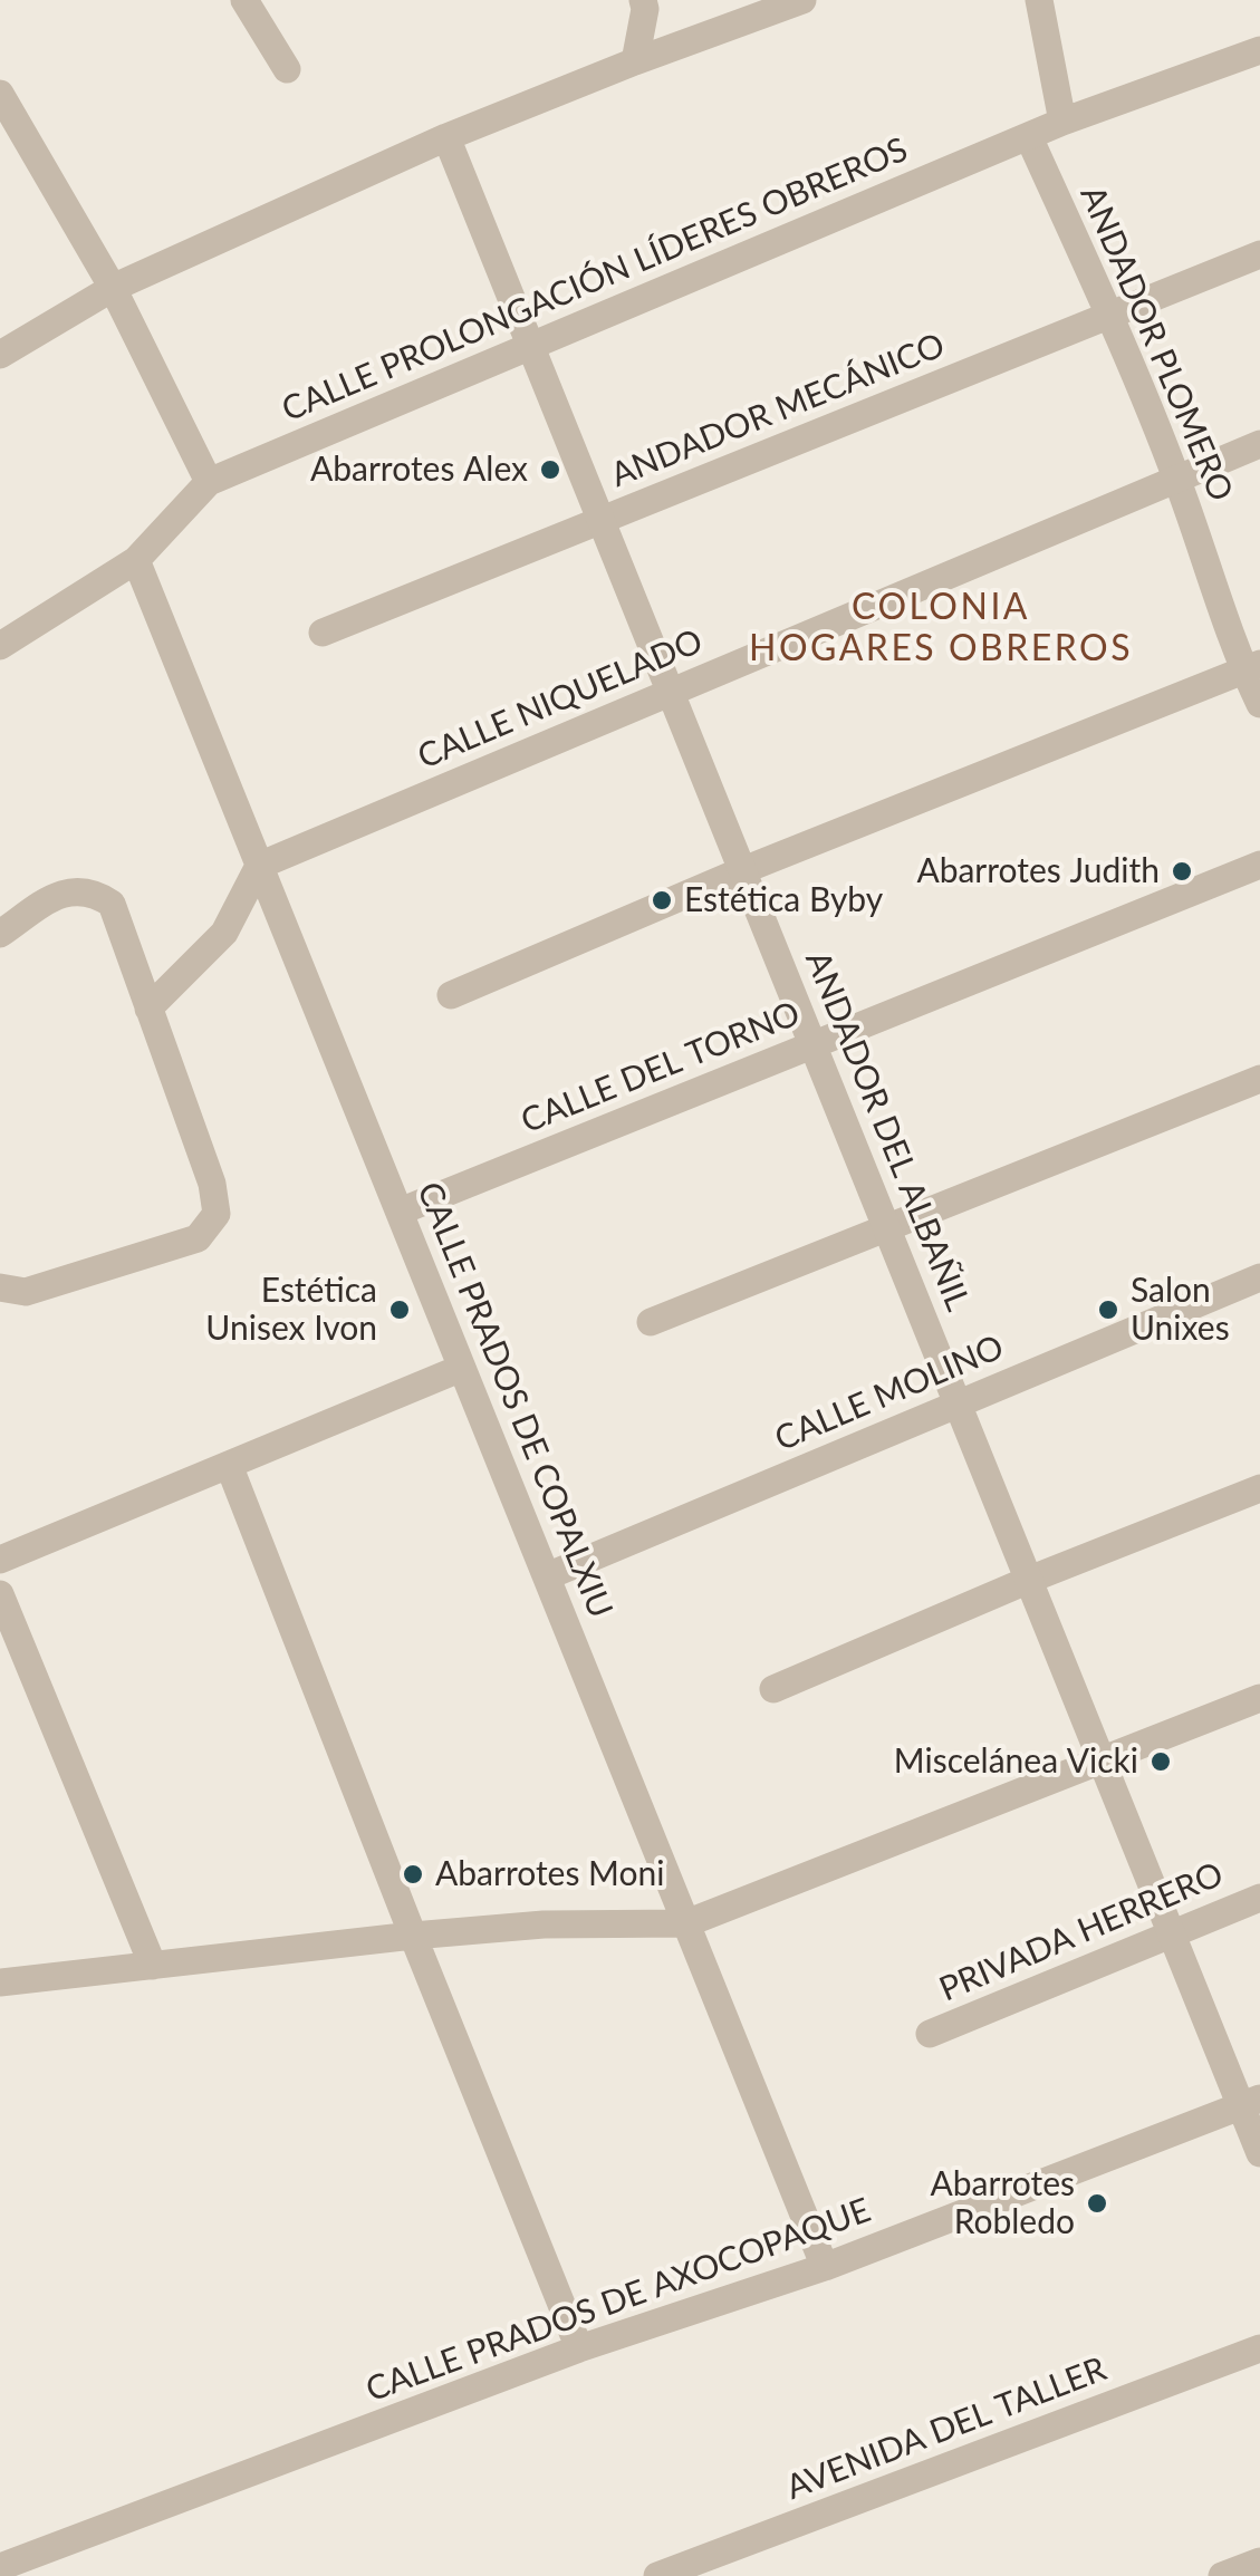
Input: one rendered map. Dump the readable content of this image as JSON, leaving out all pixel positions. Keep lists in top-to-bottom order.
{
  "streets": {
    "street": [
      "CALLE PROLONGACIÓN LÍDERES OBREROS",
      "ANDADOR PLOMERO",
      "ANDADOR MECÁNICO",
      "CALLE NIQUELADO",
      "CALLE DEL TORNO",
      "ANDADOR DEL ALBAÑIL",
      "CALLE MOLINO",
      "CALLE PRADOS DE COPALXIU",
      "PRIVADA HERRERO",
      "CALLE PRADOS DE AXOCOPAQUE",
      "AVENIDA DEL TALLER"
    ]
  },
  "crossings": [
    ["CALLE PROLONGACIÓN LÍDERES OBREROS", "ANDADOR PLOMERO"],
    ["CALLE PROLONGACIÓN LÍDERES OBREROS", "ANDADOR DEL ALBAÑIL"],
    ["CALLE PROLONGACIÓN LÍDERES OBREROS", "CALLE PRADOS DE COPALXIU"],
    ["ANDADOR PLOMERO", "ANDADOR MECÁNICO"],
    ["ANDADOR PLOMERO", "CALLE NIQUELADO"],
    ["ANDADOR MECÁNICO", "ANDADOR DEL ALBAÑIL"],
    ["CALLE NIQUELADO", "ANDADOR DEL ALBAÑIL"],
    ["CALLE NIQUELADO", "CALLE PRADOS DE COPALXIU"],
    ["CALLE DEL TORNO", "ANDADOR DEL ALBAÑIL"],
    ["CALLE DEL TORNO", "CALLE PRADOS DE COPALXIU"],
    ["ANDADOR DEL ALBAÑIL", "CALLE MOLINO"],
    ["ANDADOR DEL ALBAÑIL", "PRIVADA HERRERO"],
    ["ANDADOR DEL ALBAÑIL", "CALLE PRADOS DE AXOCOPAQUE"],
    ["CALLE MOLINO", "CALLE PRADOS DE COPALXIU"],
    ["CALLE PRADOS DE COPALXIU", "CALLE PRADOS DE AXOCOPAQUE"]
  ],
  "districts": ["COLONIA HOGARES OBREROS"],
  "places": [
    "Abarrotes Alex",
    "Abarrotes Judith",
    "Estética Byby",
    "Estética Unisex Ivon",
    "Salon Unixes",
    "Miscelánea Vicki",
    "Abarrotes Moni",
    "Abarrotes Robledo"
  ]
}
